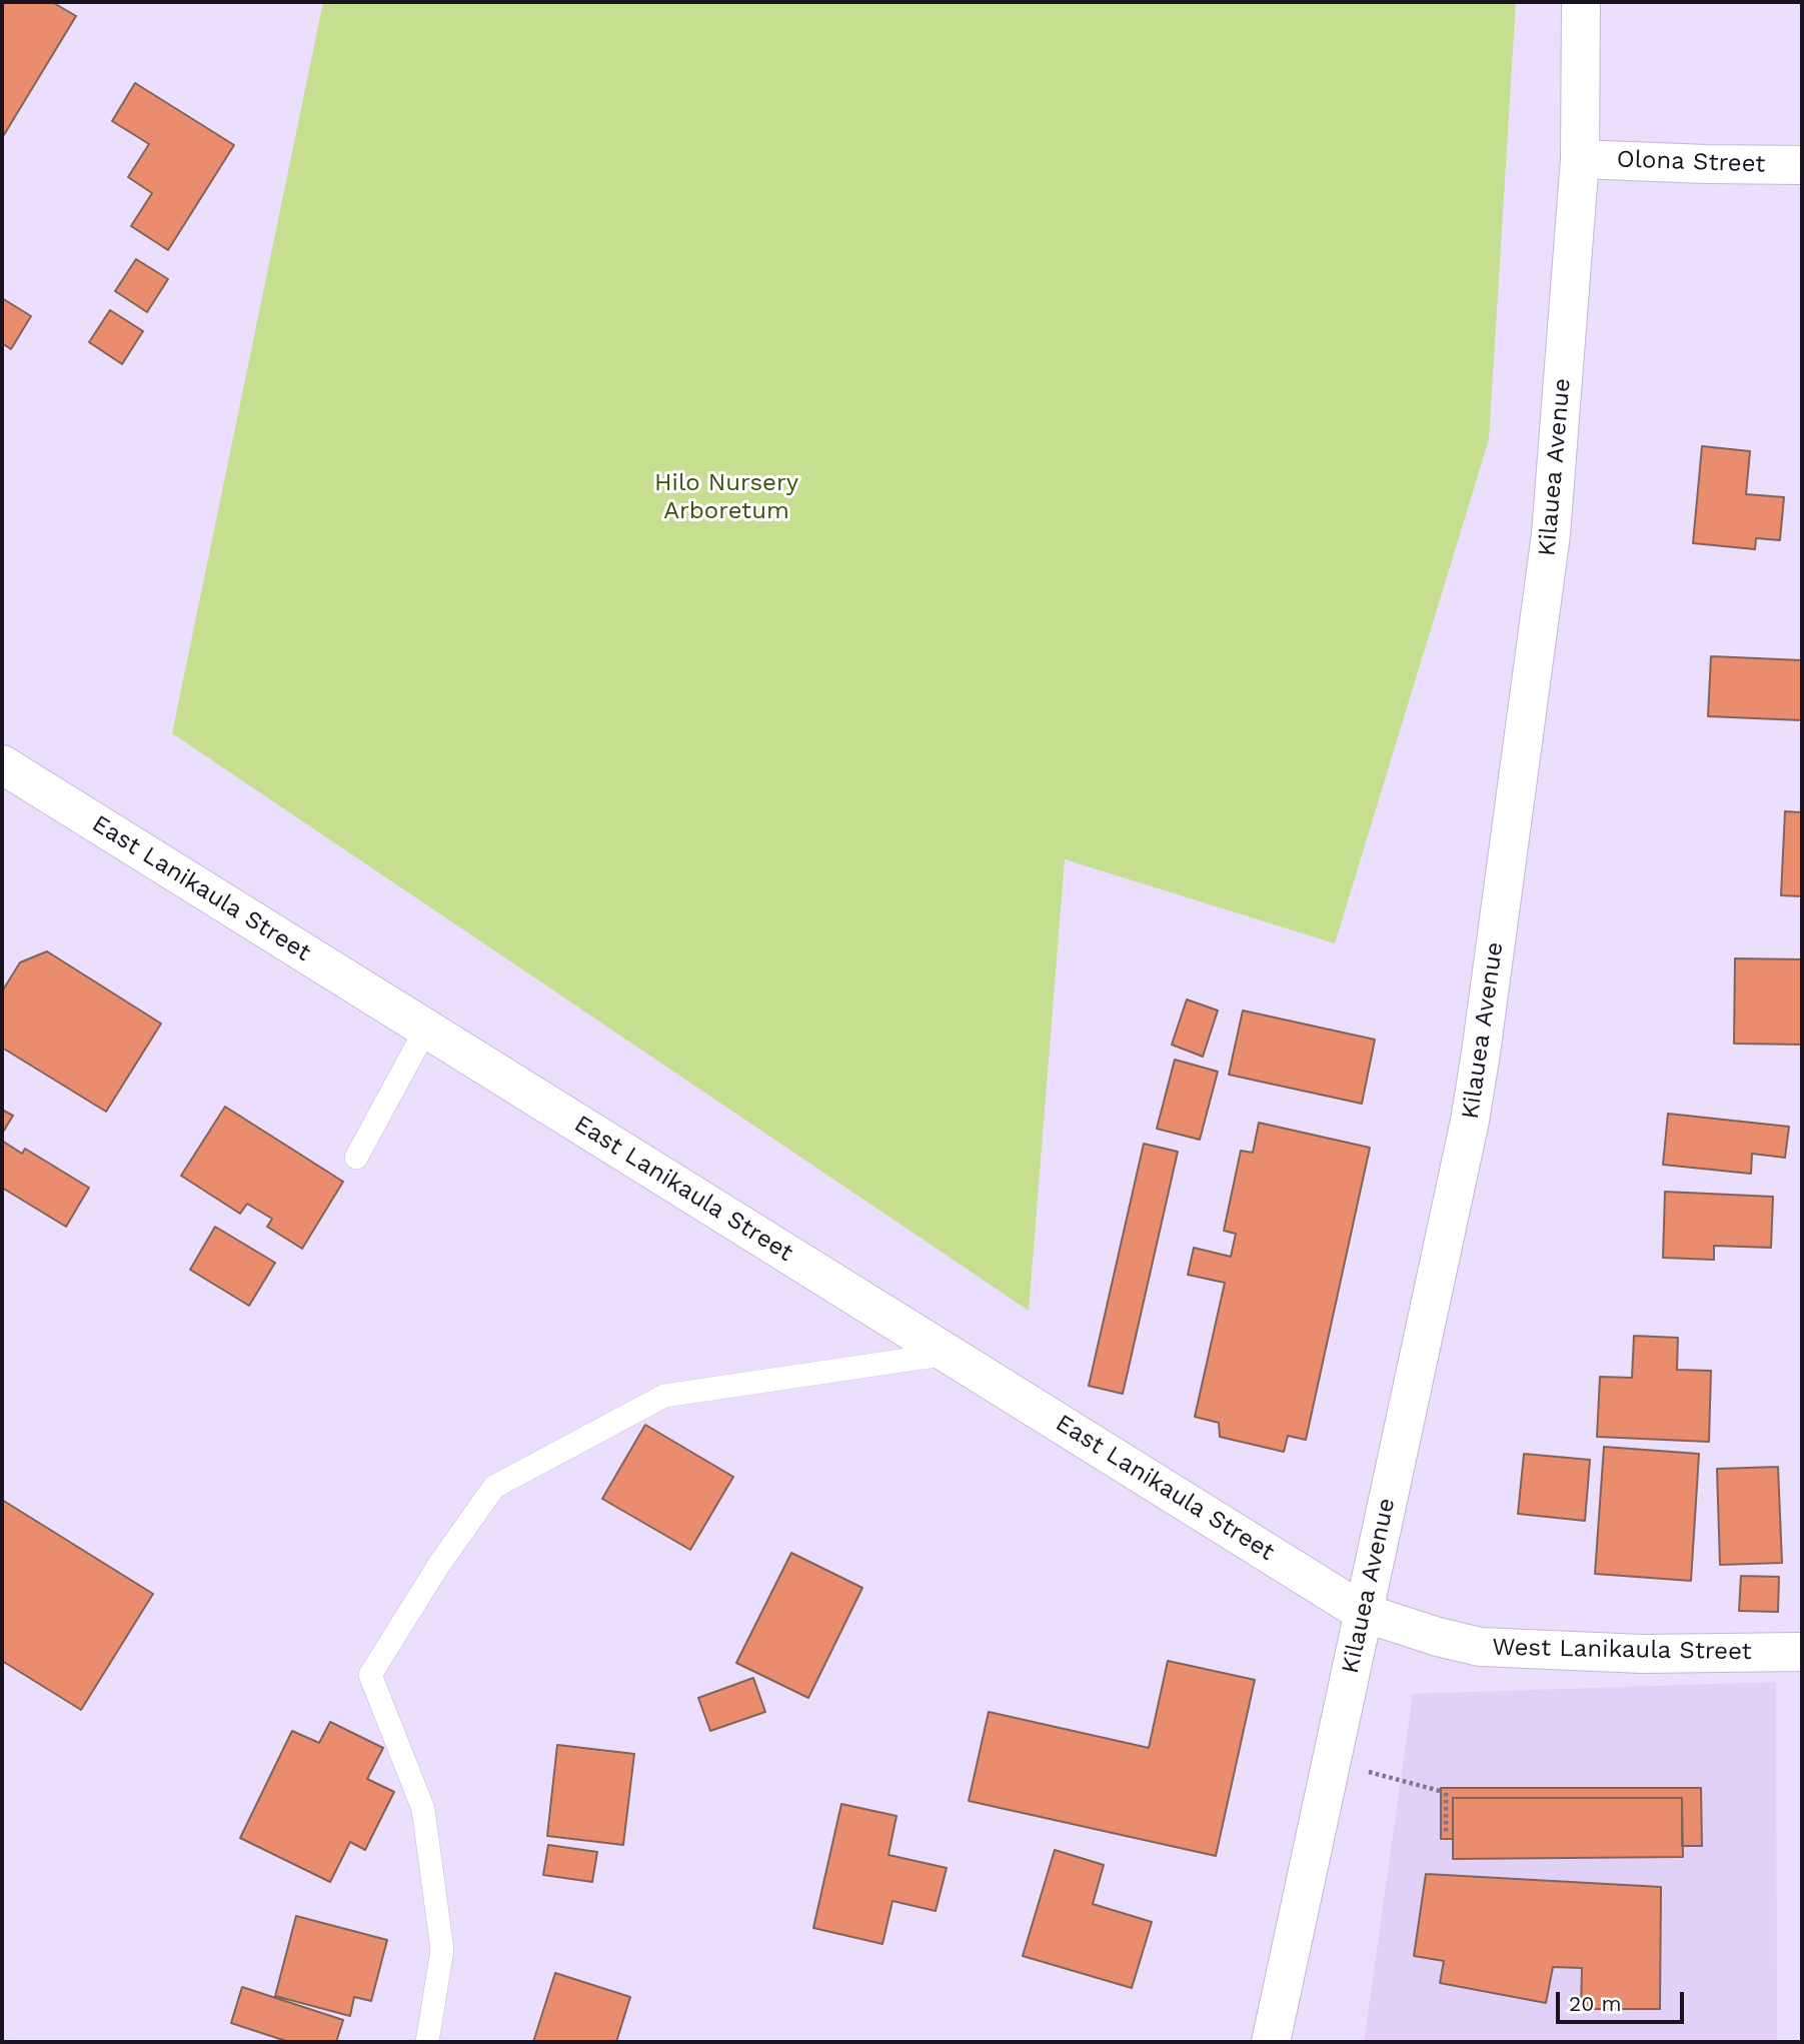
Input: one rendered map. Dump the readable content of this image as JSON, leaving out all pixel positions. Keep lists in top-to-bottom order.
{
  "streets": {
    "street": [
      "Olona Street",
      "Kilauea Avenue",
      "East Lanikaula Street",
      "West Lanikaula Street"
    ]
  },
  "crossings": [
    ["Olona Street", "Kilauea Avenue"],
    ["Kilauea Avenue", "East Lanikaula Street"],
    ["Kilauea Avenue", "West Lanikaula Street"],
    ["East Lanikaula Street", "West Lanikaula Street"]
  ],
  "parks": ["Hilo Nursery Arboretum"],
  "scale_bar": "20 m"
}
